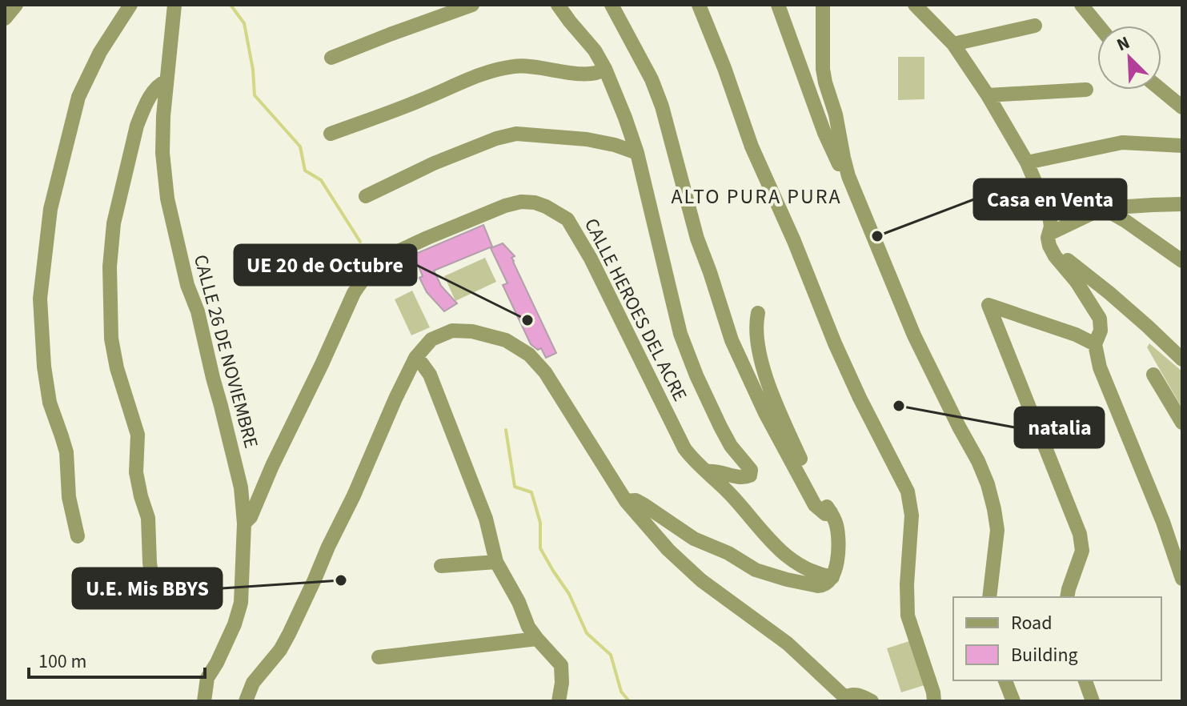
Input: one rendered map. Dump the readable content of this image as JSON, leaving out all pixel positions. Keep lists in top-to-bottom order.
{
  "streets": {
    "street": ["CALLE HEROES DEL ACRE", "CALLE 26 DE NOVIEMBRE"]
  },
  "crossings": [
    ["CALLE HEROES DEL ACRE", "CALLE 26 DE NOVIEMBRE"]
  ],
  "districts": ["ALTO PURA PURA"],
  "places": [
    "Casa en Venta",
    "UE 20 de Octubre",
    "natalia",
    "U.E. Mis BBYS"
  ],
  "legend": ["Road", "Building"],
  "scale_bar": "100 m",
  "north": "top left"
}
